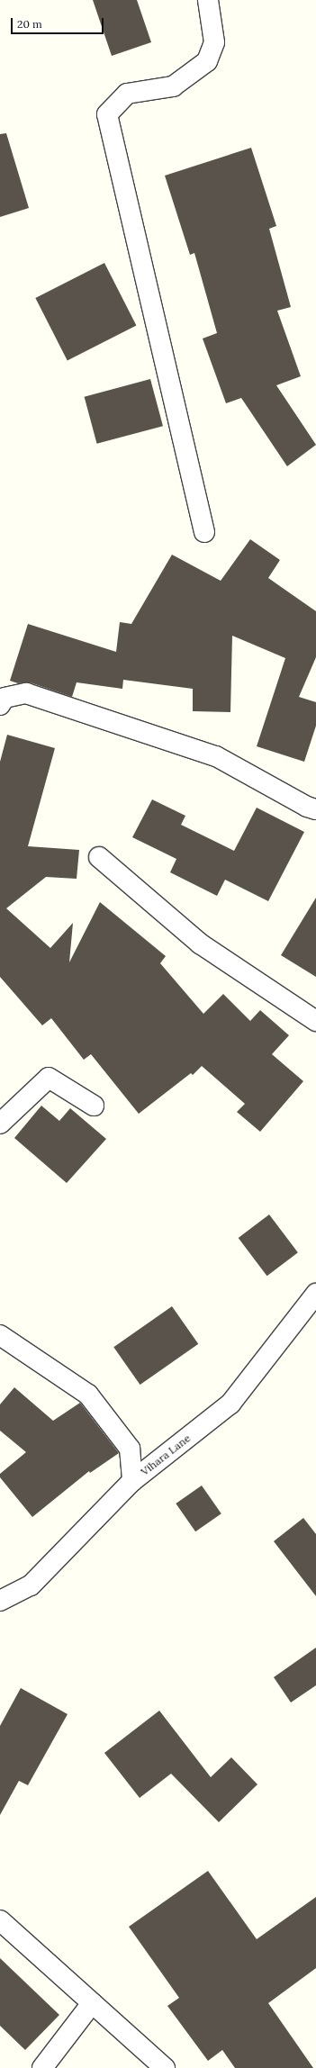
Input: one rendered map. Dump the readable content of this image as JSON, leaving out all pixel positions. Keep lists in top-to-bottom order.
{
  "streets": {
    "street": ["Vihara Lane"]
  },
  "scale_bar": "20 m"
}
